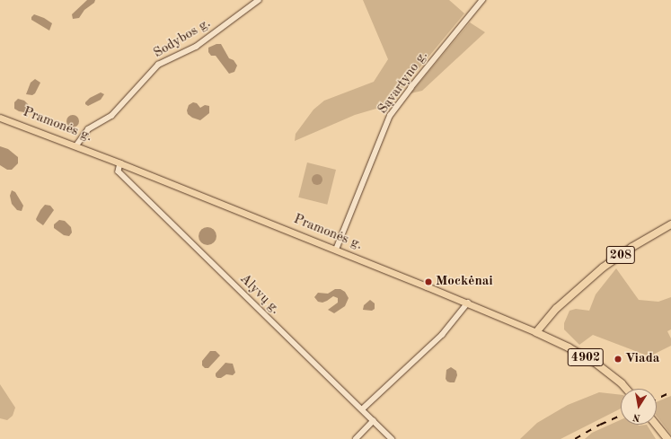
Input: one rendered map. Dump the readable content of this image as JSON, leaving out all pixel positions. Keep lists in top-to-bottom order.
{
  "streets": {
    "highway": ["Pramonės g.", "208", "4902"],
    "street": ["Sodybos g.", "Sąvartyno g.", "Alyvų g."]
  },
  "crossings": [
    ["Sodybos g.", "Pramonės g."],
    ["Sąvartyno g.", "Pramonės g."],
    ["Pramonės g.", "208"],
    ["Pramonės g.", "Alyvų g."]
  ],
  "places": ["Mockėnai", "Viada"],
  "north": "bottom"
}
